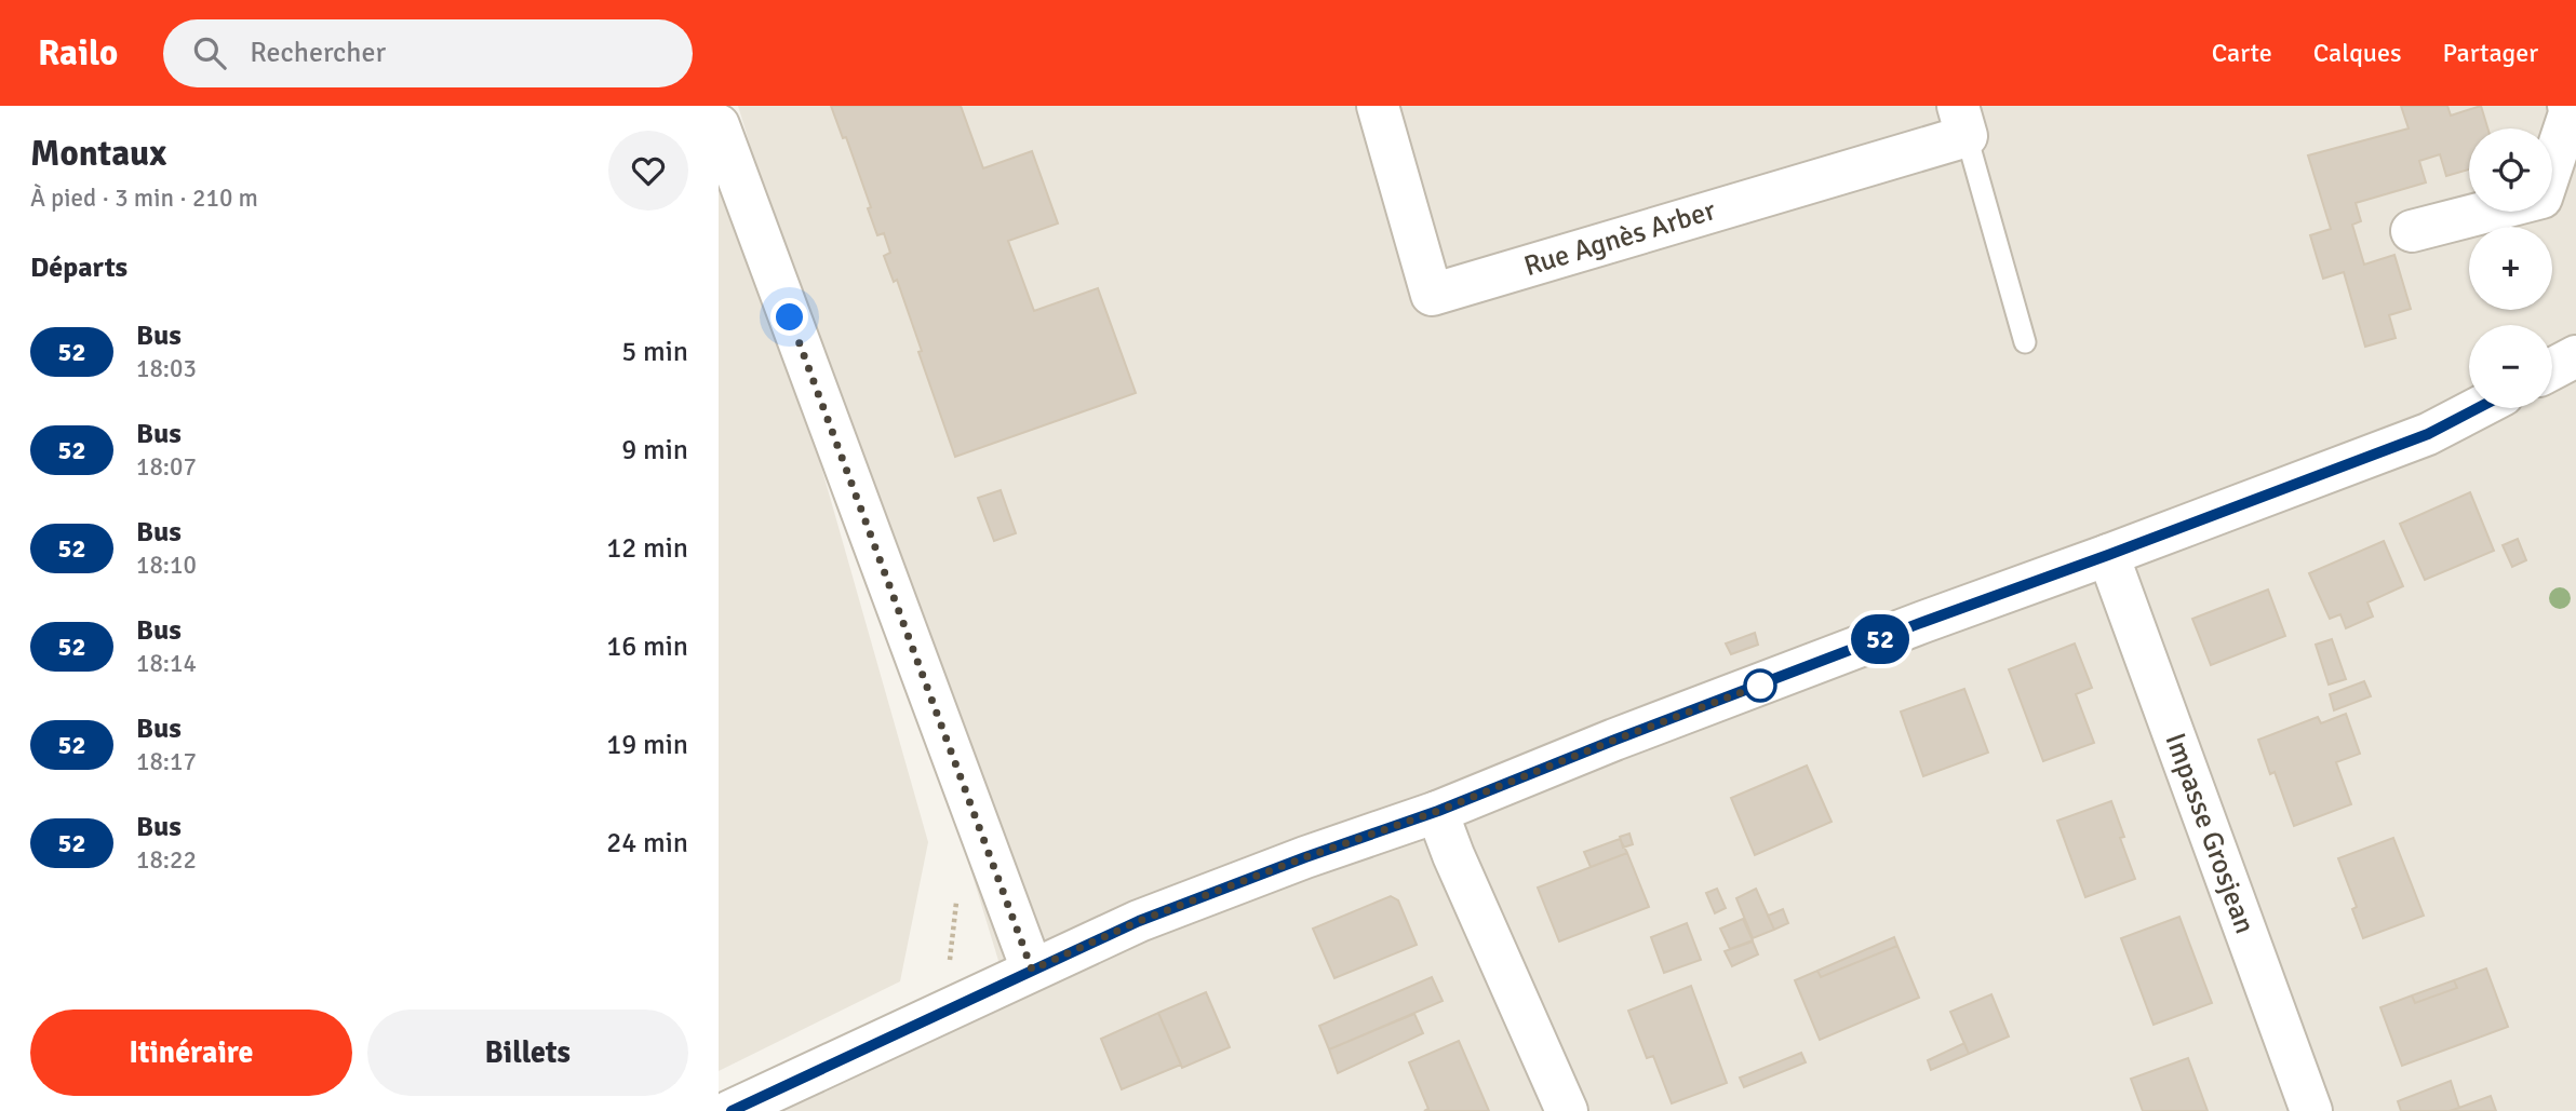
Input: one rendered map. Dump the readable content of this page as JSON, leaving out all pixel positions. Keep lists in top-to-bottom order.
{
  "streets": {
    "street": ["Rue Agnès Arber", "Impasse Grosjean"]
  },
  "lines": ["bus line 52"],
  "page": {
    "header": "Railo",
    "search": "Rechercher",
    "nav": ["Carte", "Calques", "Partager"],
    "heading": [
      ["Montaux", "À pied · 3 min · 210 m"],
      "Départs"
    ],
    "on_map": "52",
    "map_buttons": ["+", "−"],
    "list": [
      {
        "mark": "52",
        "name": "Bus",
        "note": "18:03",
        "value": "5 min"
      },
      {
        "mark": "52",
        "name": "Bus",
        "note": "18:07",
        "value": "9 min"
      },
      {
        "mark": "52",
        "name": "Bus",
        "note": "18:10",
        "value": "12 min"
      },
      {
        "mark": "52",
        "name": "Bus",
        "note": "18:14",
        "value": "16 min"
      },
      {
        "mark": "52",
        "name": "Bus",
        "note": "18:17",
        "value": "19 min"
      },
      {
        "mark": "52",
        "name": "Bus",
        "note": "18:22",
        "value": "24 min"
      }
    ],
    "buttons": ["Itinéraire", "Billets"]
  }
}
